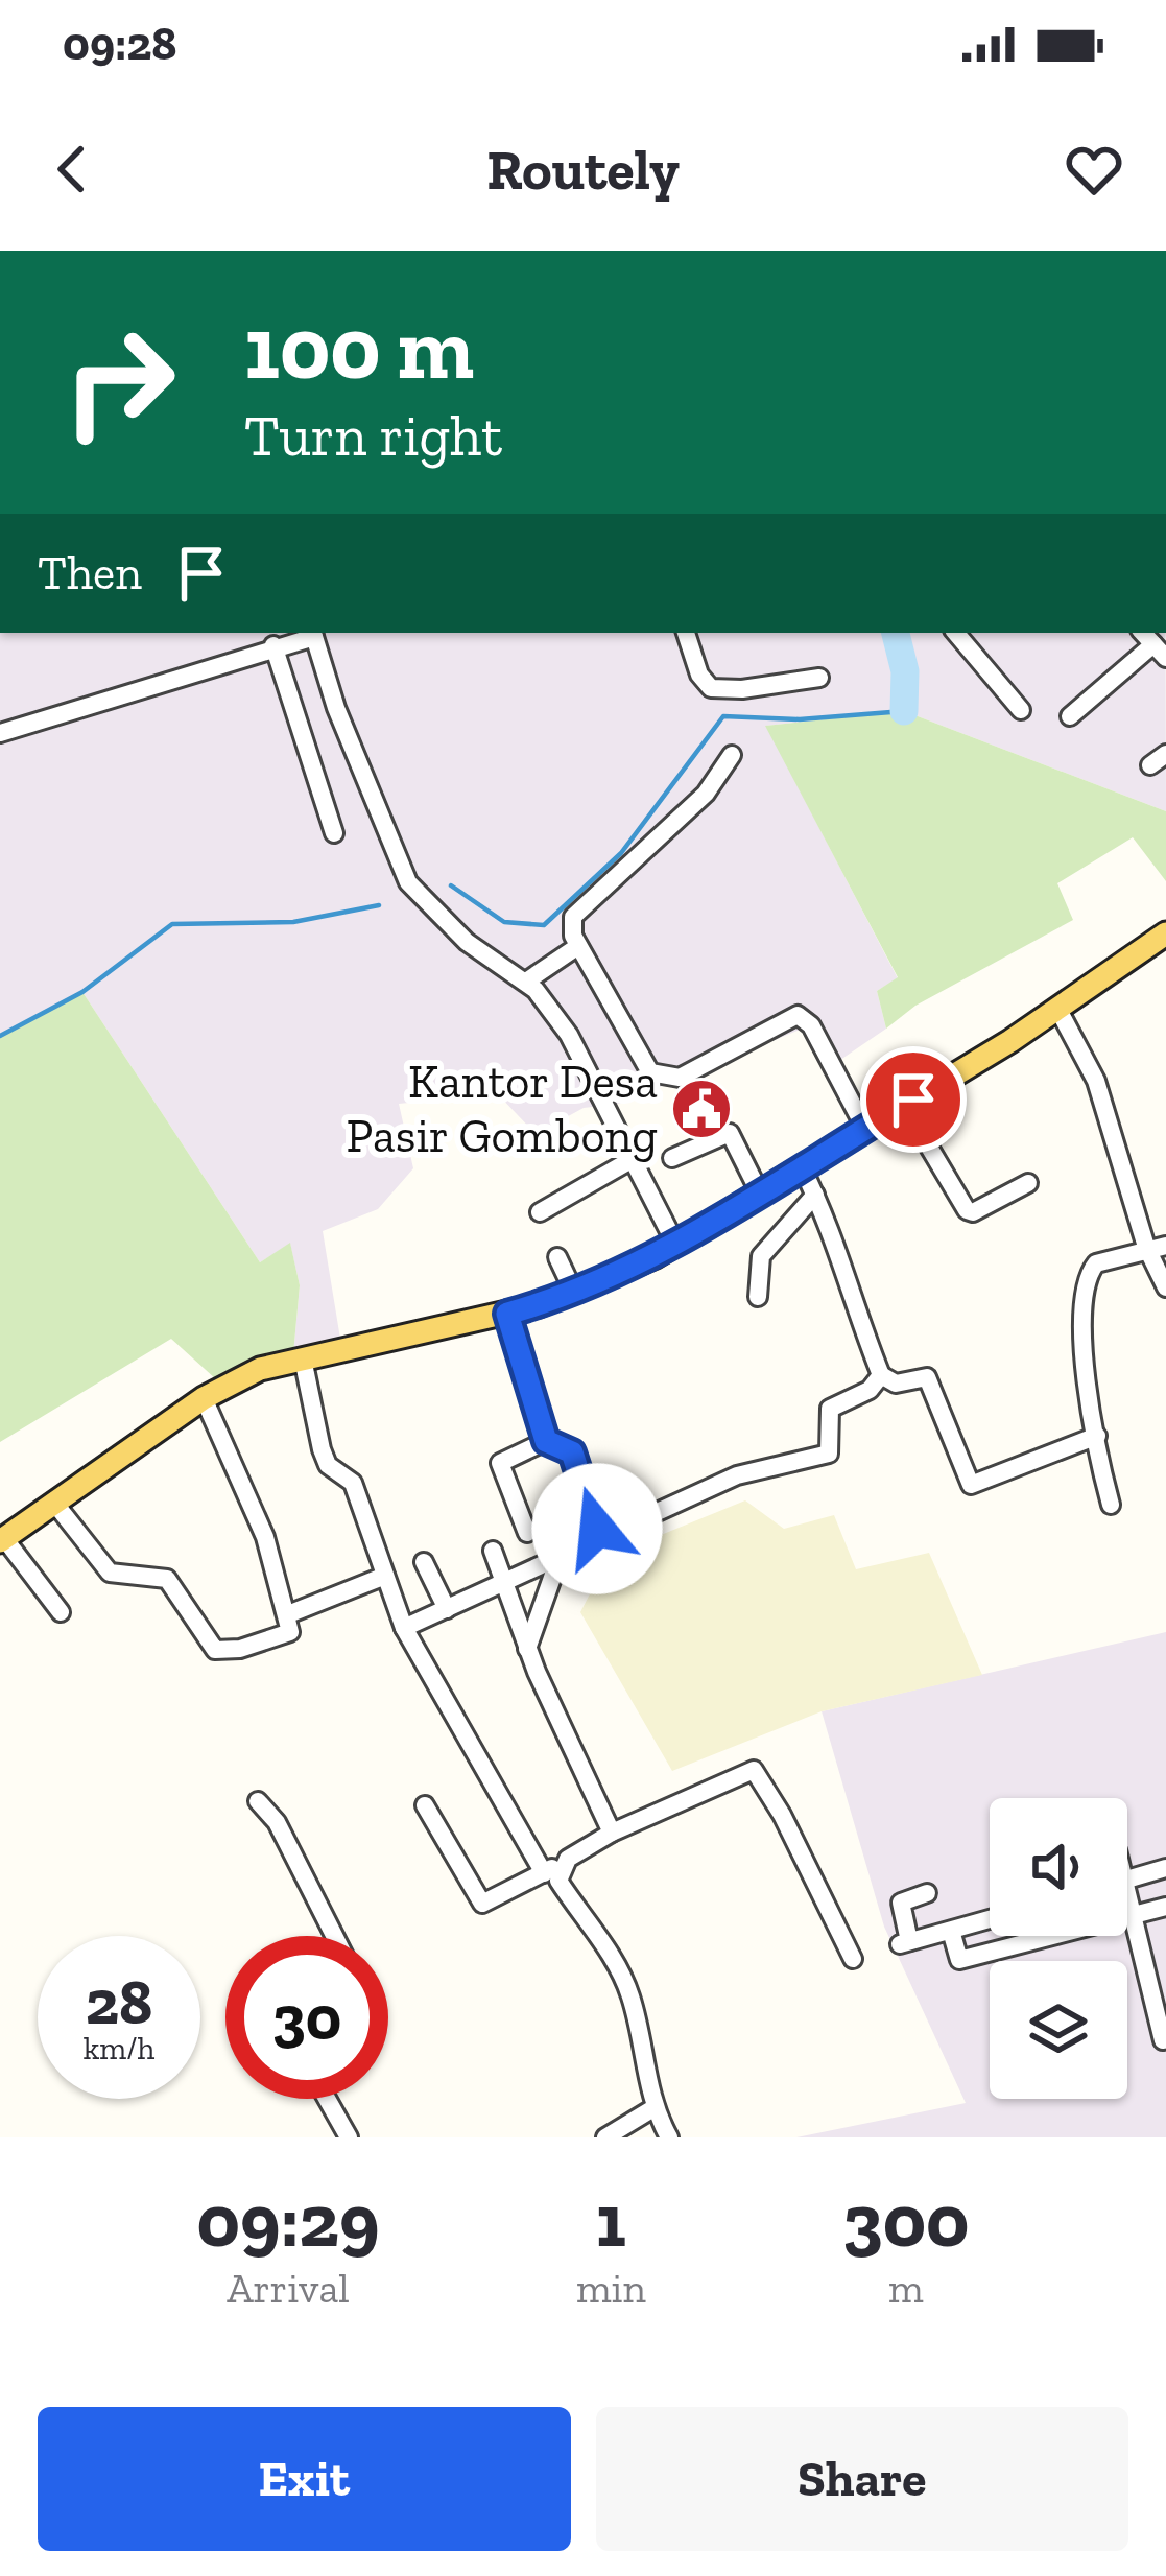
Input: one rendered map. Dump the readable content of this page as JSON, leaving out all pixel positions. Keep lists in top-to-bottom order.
{
  "places": {
    "public building": ["Kantor Desa Pasir Gombong"]
  },
  "page": {
    "status": "09:28",
    "header": "Routely",
    "turn": ["100 m", "Turn right"],
    "then": "Then",
    "speed": "28 km/h",
    "limit": "30",
    "eta": [
      "09:29",
      "Arrival",
      "1",
      "min",
      "300",
      "m"
    ],
    "buttons": ["Exit", "Share"]
  }
}
